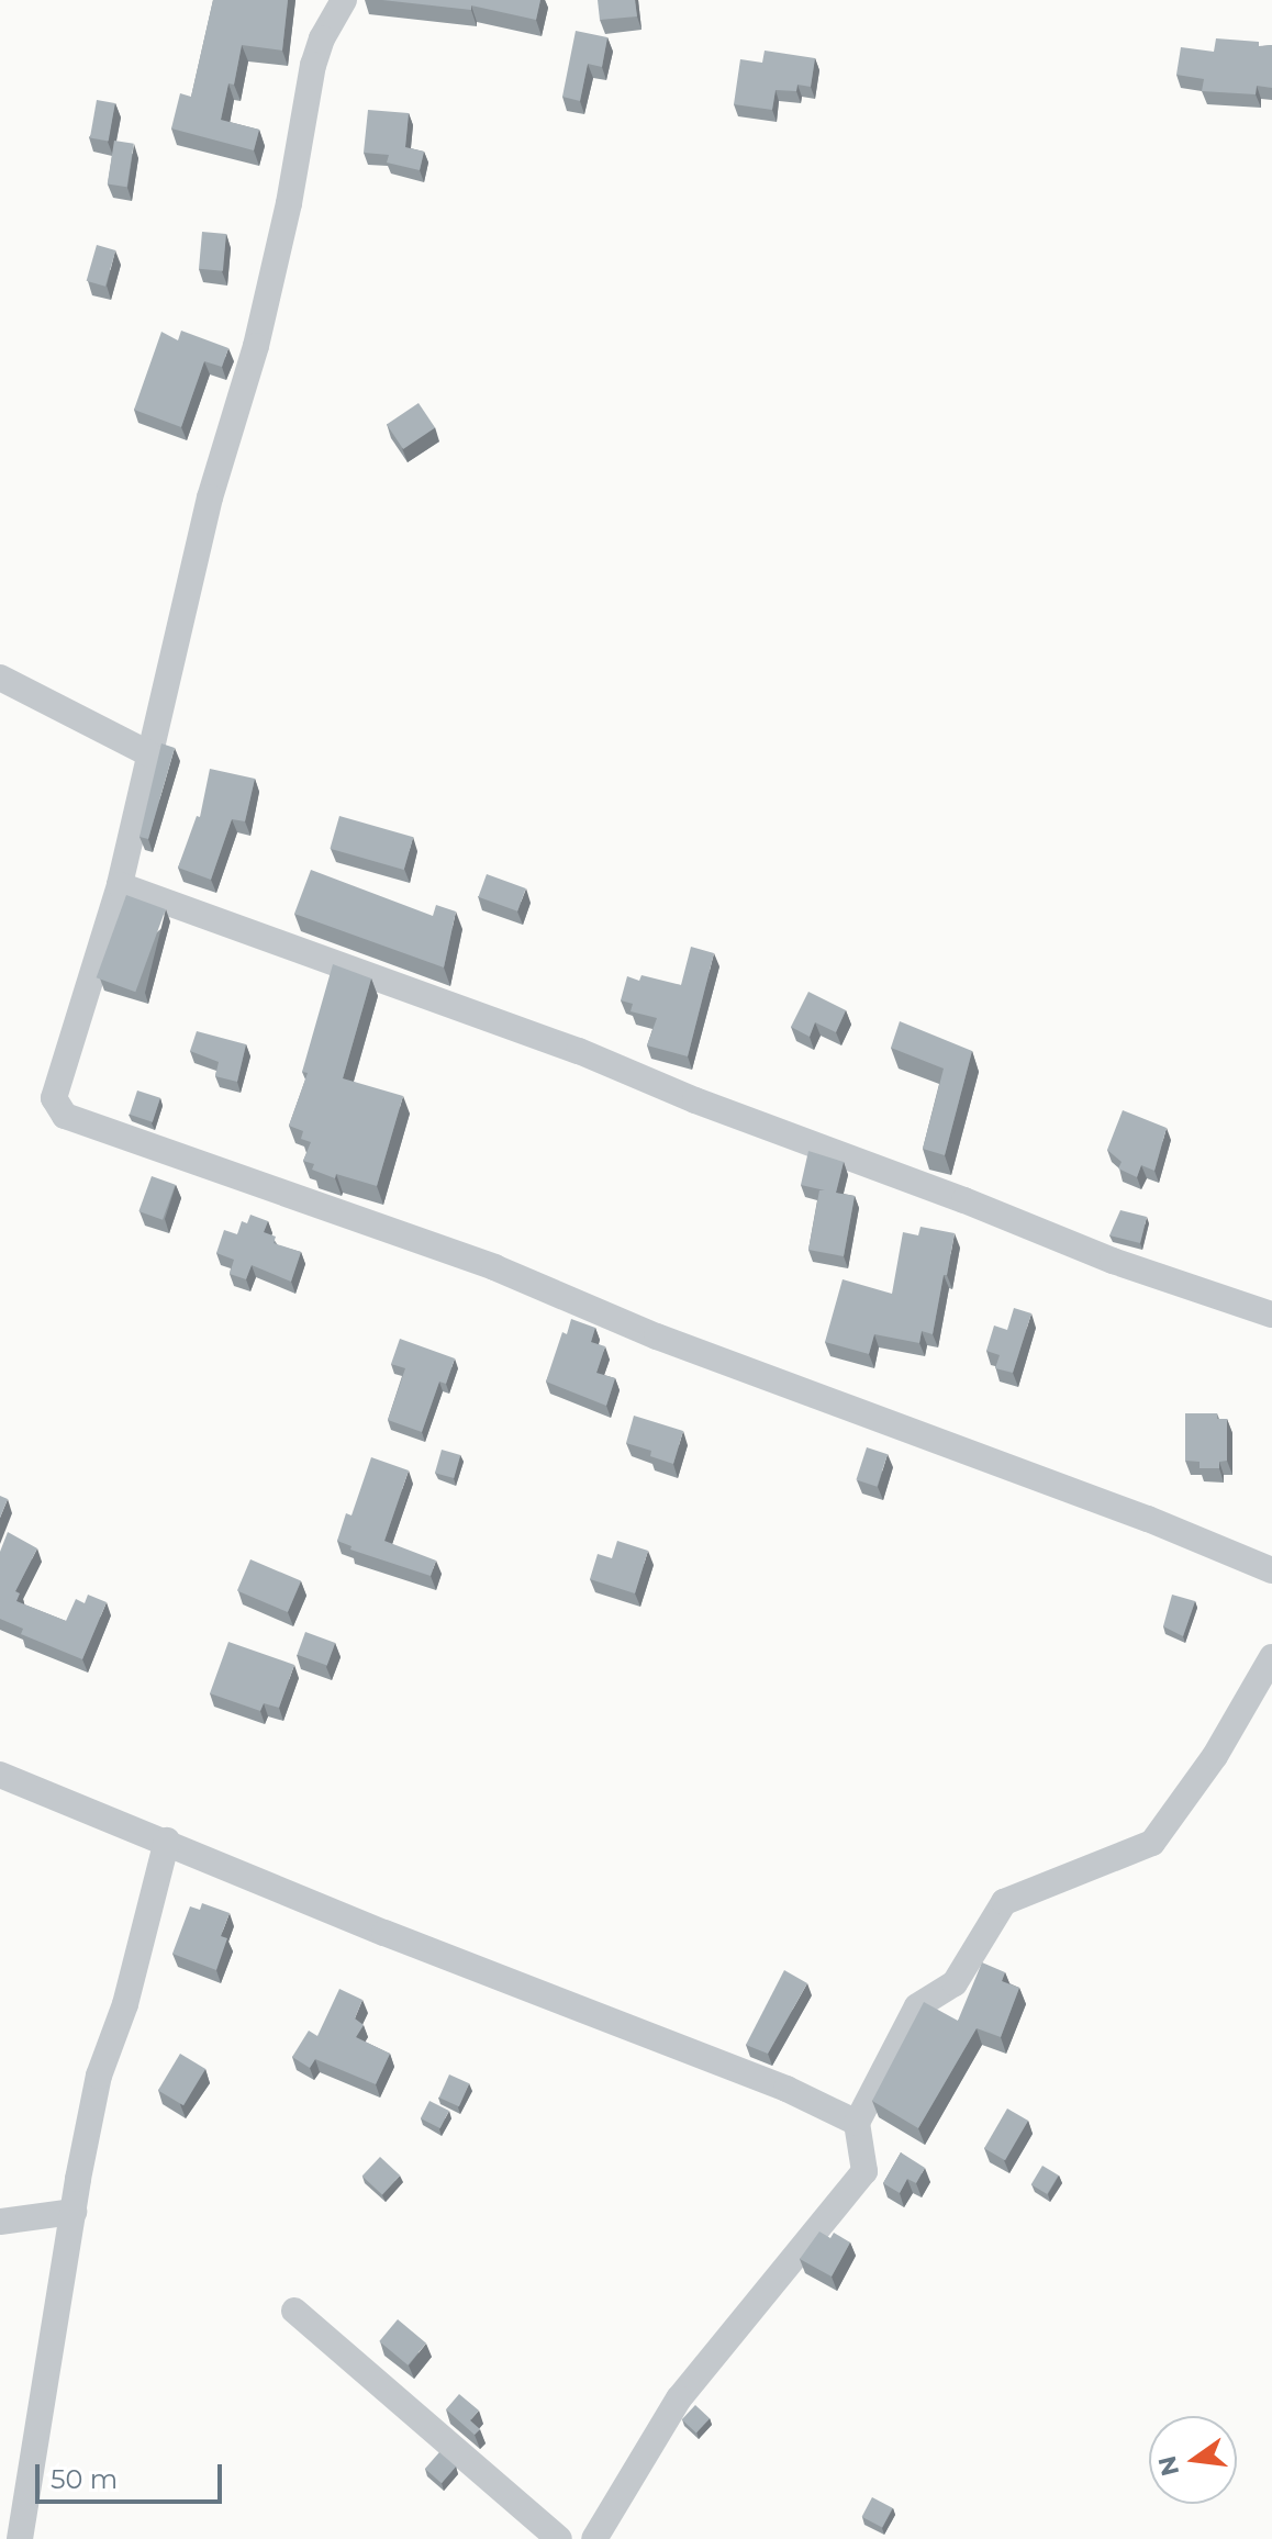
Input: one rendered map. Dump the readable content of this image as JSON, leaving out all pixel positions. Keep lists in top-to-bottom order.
{
  "scale_bar": "50 m",
  "north": "left"
}
